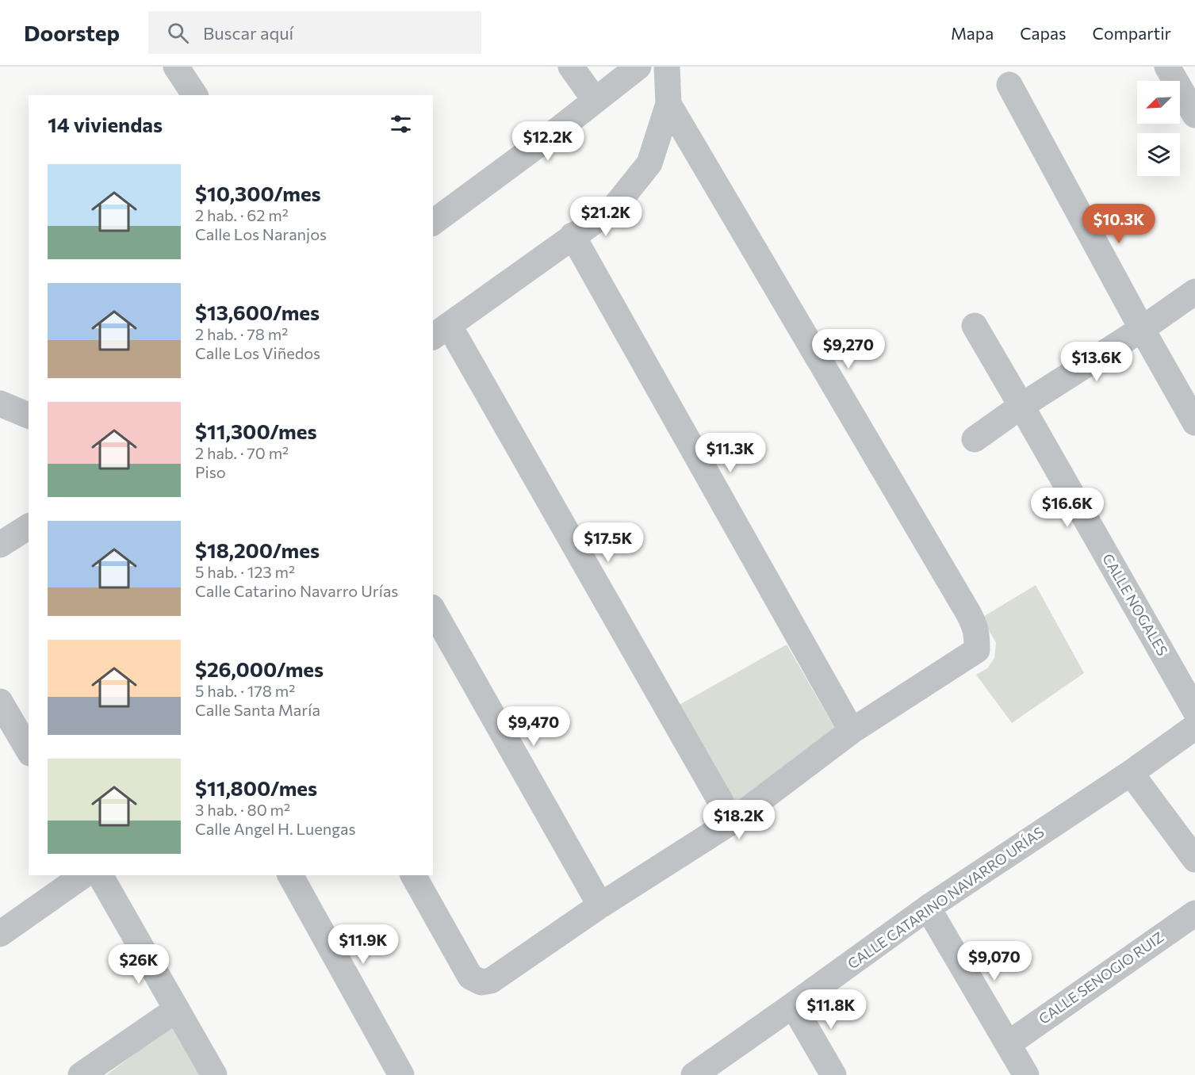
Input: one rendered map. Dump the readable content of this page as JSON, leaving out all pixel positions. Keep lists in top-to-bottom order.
{
  "streets": {
    "street": ["CALLE NOGALES", "CALLE CATARINO NAVARRO URÍAS", "CALLE SENOGIO RUIZ"]
  },
  "north": "bottom left",
  "page": {
    "header": "Doorstep",
    "search": "Buscar aquí",
    "nav": ["Mapa", "Capas", "Compartir"],
    "heading": "14 viviendas",
    "price": [
      "$12.2K",
      "$21.2K",
      "$10.3K",
      "$9,270",
      "$13.6K",
      "$11.3K",
      "$16.6K",
      "$17.5K",
      "$9,470",
      "$18.2K",
      "$11.9K",
      "$9,070",
      "$26K",
      "$11.8K"
    ],
    "list": [
      {
        "name": "$10,300/mes",
        "note": "2 hab. · 62 m² · Calle Los Naranjos"
      },
      {
        "name": "$13,600/mes",
        "note": "2 hab. · 78 m² · Calle Los Viñedos"
      },
      {
        "name": "$11,300/mes",
        "note": "2 hab. · 70 m² · Piso"
      },
      {
        "name": "$18,200/mes",
        "note": "5 hab. · 123 m² · Calle Catarino Navarro Urías"
      },
      {
        "name": "$26,000/mes",
        "note": "5 hab. · 178 m² · Calle Santa María"
      },
      {
        "name": "$11,800/mes",
        "note": "3 hab. · 80 m² · Calle Angel H. Luengas"
      }
    ]
  }
}
